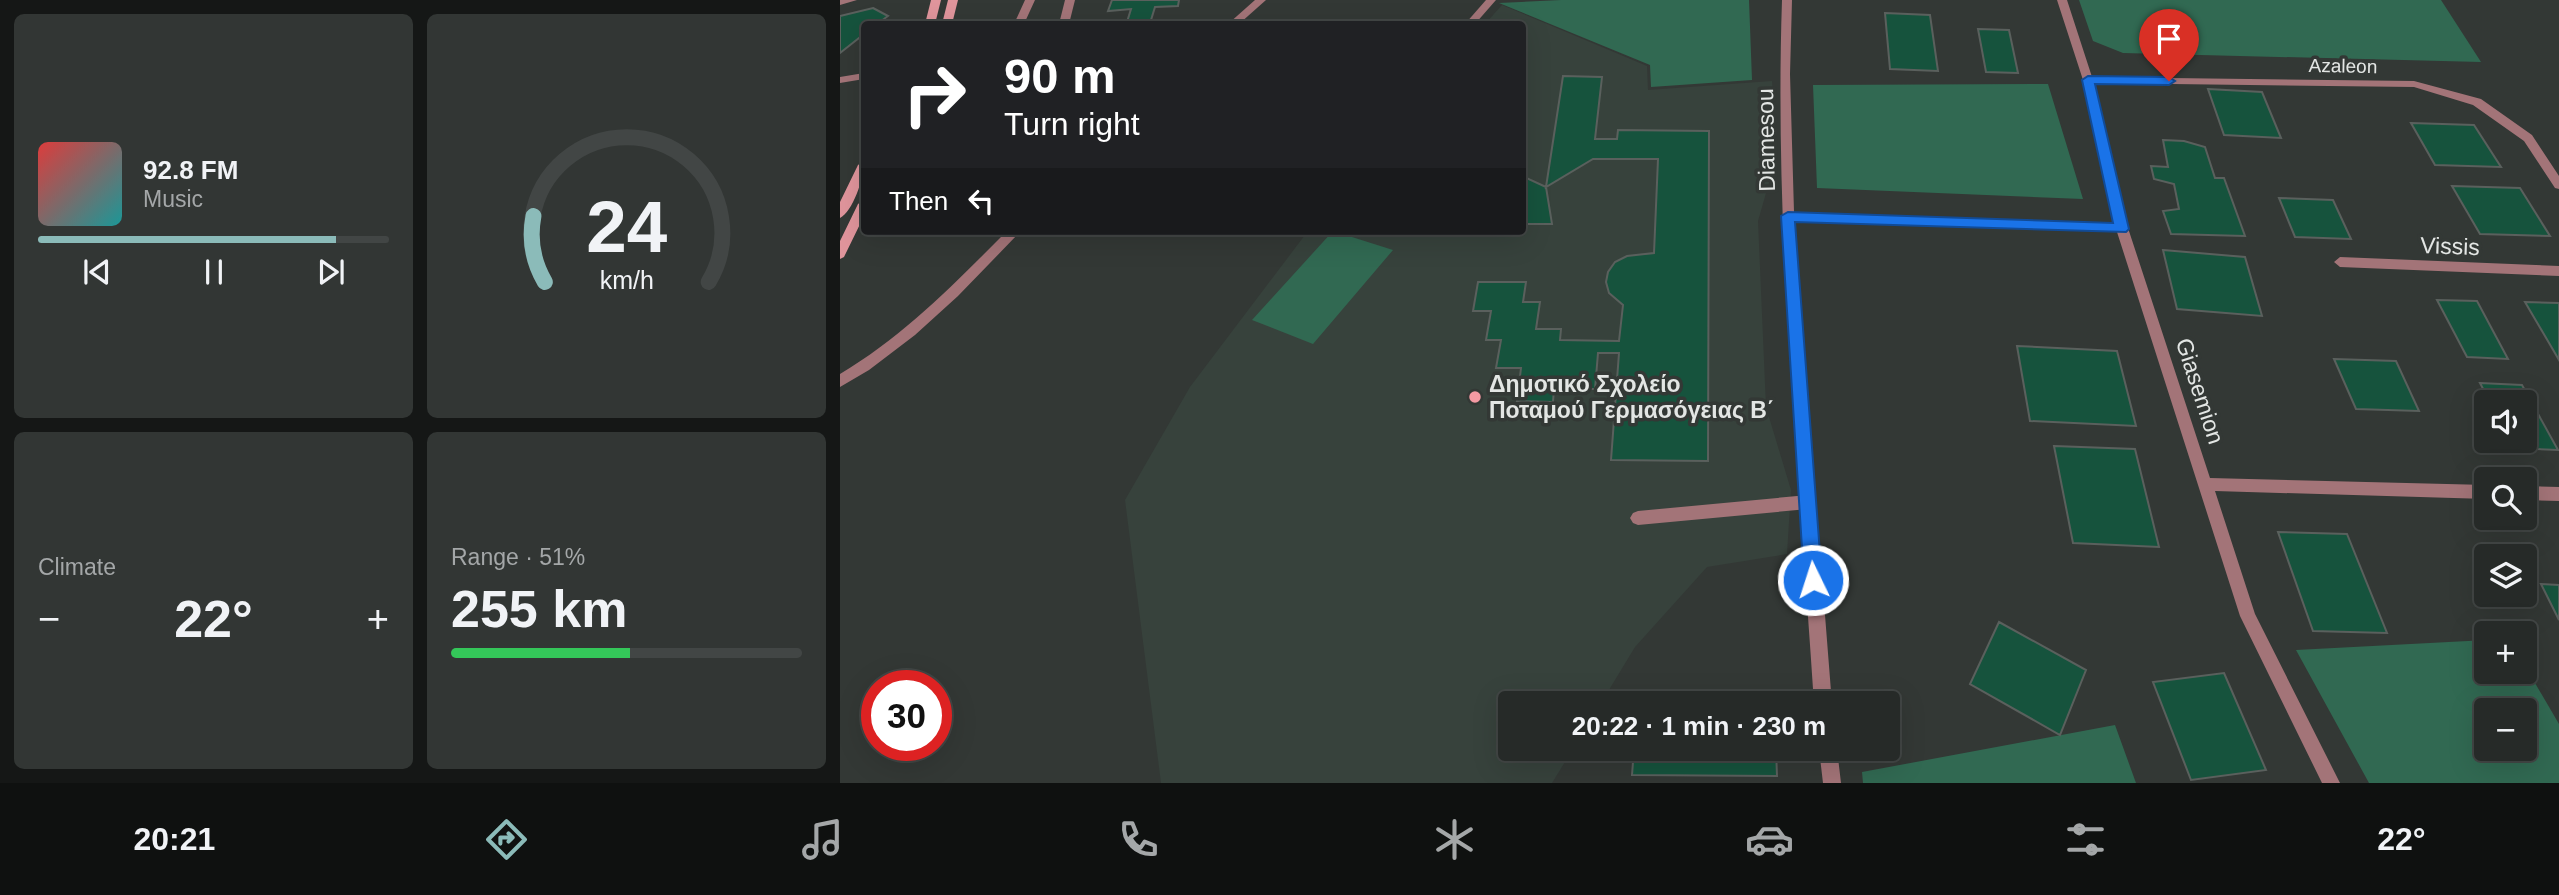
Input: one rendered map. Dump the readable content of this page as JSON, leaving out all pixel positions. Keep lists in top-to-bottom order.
{
  "streets": {
    "street": [
      "Azaleon",
      "Diamesou",
      "Vissis",
      "Giasemion"
    ]
  },
  "crossings": [
    ["Azaleon", "Giasemion"]
  ],
  "places": ["Δημοτικό Σχολείο Ποταμού Γερμασόγειας Β΄"],
  "page": {
    "turn": ["90 m", "Turn right"],
    "song": ["92.8 FM", "Music"],
    "then": "Then",
    "map_buttons": ["+", "−"],
    "tile": [
      "Climate",
      ["Range · 51%", "255 km"]
    ],
    "heat": ["−", "22°", "+"],
    "limit": "30",
    "trip": "20:22 · 1 min · 230 m",
    "tabs": ["20:21", "22°"],
    "gauge": ["24", "km/h"]
  }
}
